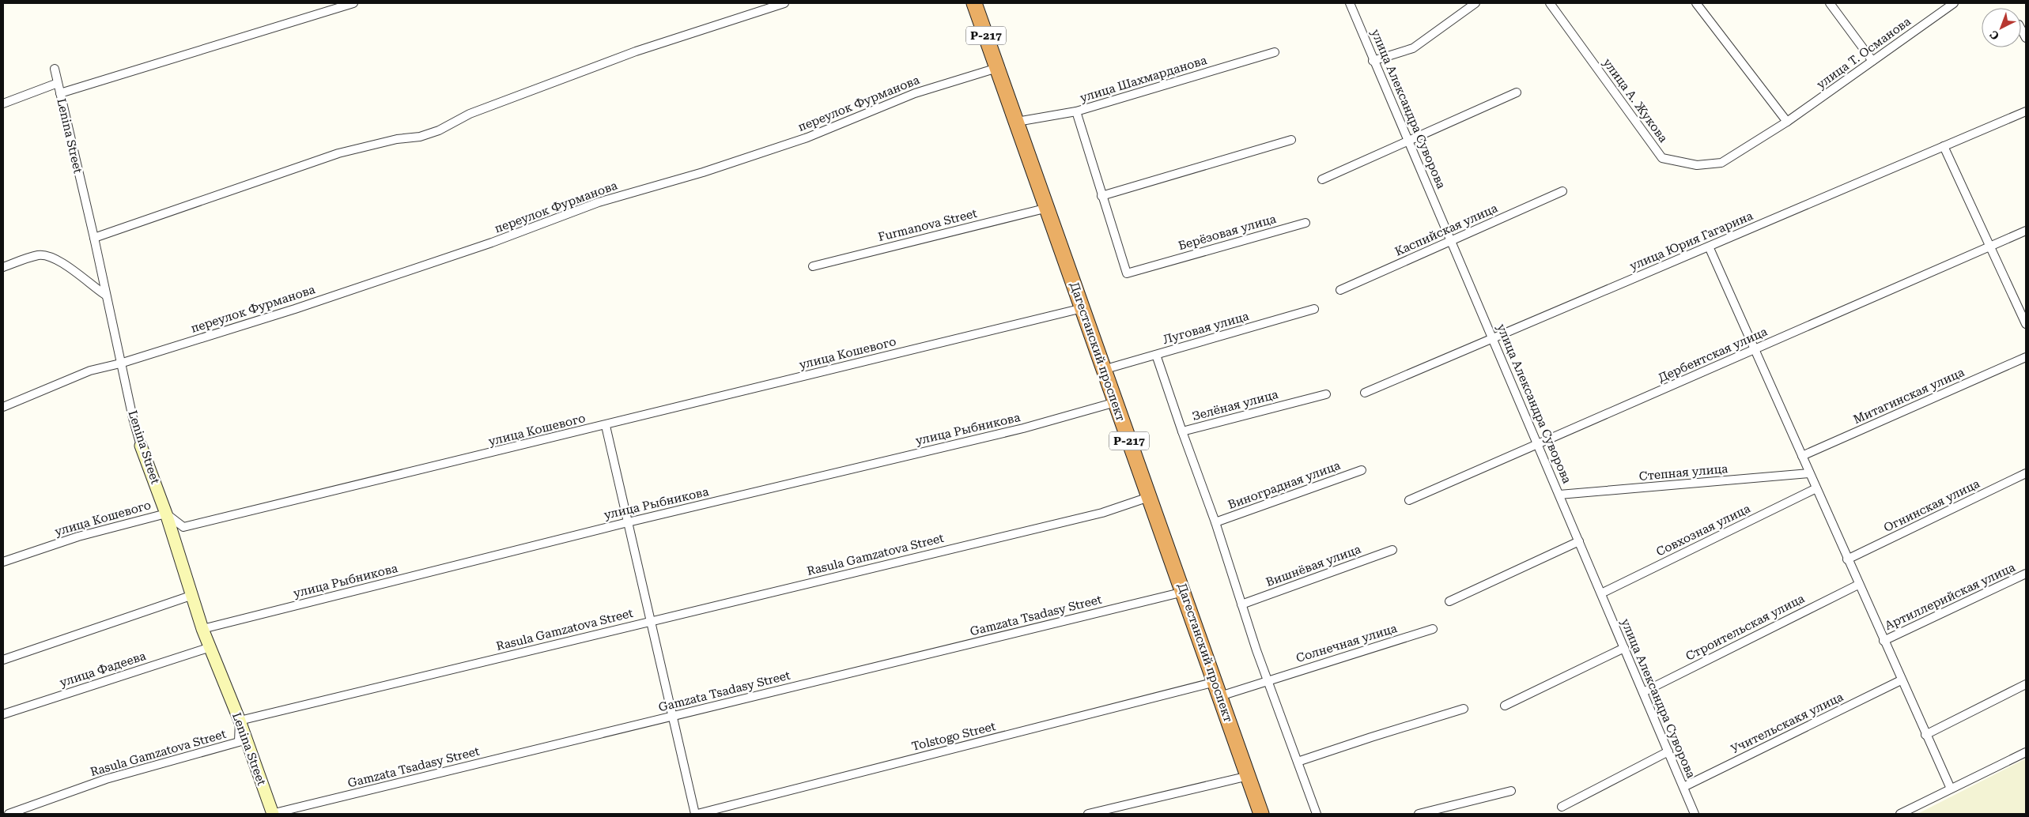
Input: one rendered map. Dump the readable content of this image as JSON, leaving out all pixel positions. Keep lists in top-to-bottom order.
{
  "streets": {
    "highway": ["Р-217", "Дагестанский проспект"],
    "street": [
      "улица Т. Османова",
      "улица Шахмарданова",
      "улица А. Жукова",
      "переулок Фурманова",
      "улица Александра Суворова",
      "Lenina Street",
      "Furmanova Street",
      "Каспийская улица",
      "Берёзовая улица",
      "улица Юрия Гагарина",
      "Луговая улица",
      "улица Кошевого",
      "Дербентская улица",
      "Митагинская улица",
      "Зелёная улица",
      "улица Рыбникова",
      "Степная улица",
      "Виноградная улица",
      "Огнинская улица",
      "Совхозная улица",
      "Rasula Gamzatova Street",
      "Вишнёвая улица",
      "Артиллерийская улица",
      "Gamzata Tsadasy Street",
      "Строительская улица",
      "Солнечная улица",
      "улица Фадеева",
      "Учительскакя улица",
      "Tolstogo Street"
    ]
  },
  "crossings": [
    ["Р-217", "переулок Фурманова"],
    ["Р-217", "Дагестанский проспект"],
    ["улица Т. Османова", "улица А. Жукова"],
    ["улица Шахмарданова", "Дагестанский проспект"],
    ["переулок Фурманова", "Lenina Street"],
    ["переулок Фурманова", "Дагестанский проспект"],
    ["улица Александра Суворова", "Каспийская улица"],
    ["улица Александра Суворова", "улица Юрия Гагарина"],
    ["улица Александра Суворова", "Дербентская улица"],
    ["улица Александра Суворова", "Степная улица"],
    ["улица Александра Суворова", "Совхозная улица"],
    ["улица Александра Суворова", "Строительская улица"],
    ["улица Александра Суворова", "Учительскакя улица"],
    ["Lenina Street", "улица Кошевого"],
    ["Lenina Street", "улица Рыбникова"],
    ["Lenina Street", "Rasula Gamzatova Street"],
    ["Lenina Street", "Gamzata Tsadasy Street"],
    ["Lenina Street", "улица Фадеева"],
    ["Furmanova Street", "Дагестанский проспект"],
    ["Луговая улица", "Дагестанский проспект"],
    ["Луговая улица", "Зелёная улица"],
    ["Дагестанский проспект", "улица Кошевого"],
    ["Дагестанский проспект", "улица Рыбникова"],
    ["Дагестанский проспект", "Rasula Gamzatova Street"],
    ["Дагестанский проспект", "Gamzata Tsadasy Street"],
    ["Дагестанский проспект", "Солнечная улица"],
    ["Дагестанский проспект", "Tolstogo Street"],
    ["Солнечная улица", "Tolstogo Street"]
  ],
  "north": "bottom left"
}
